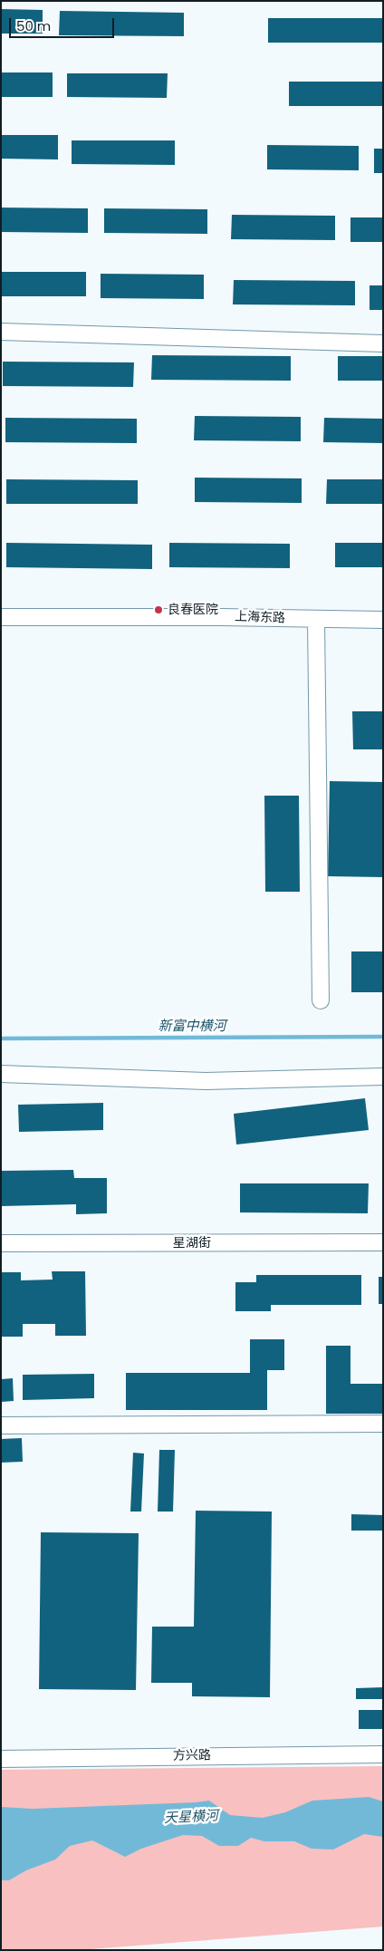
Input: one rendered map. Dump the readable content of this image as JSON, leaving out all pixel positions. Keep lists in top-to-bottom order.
{
  "streets": {
    "street": ["上海东路", "星湖街", "方兴路"]
  },
  "water": ["新富中横河", "天星横河"],
  "places": ["良春医院"],
  "scale_bar": "50 m"
}
